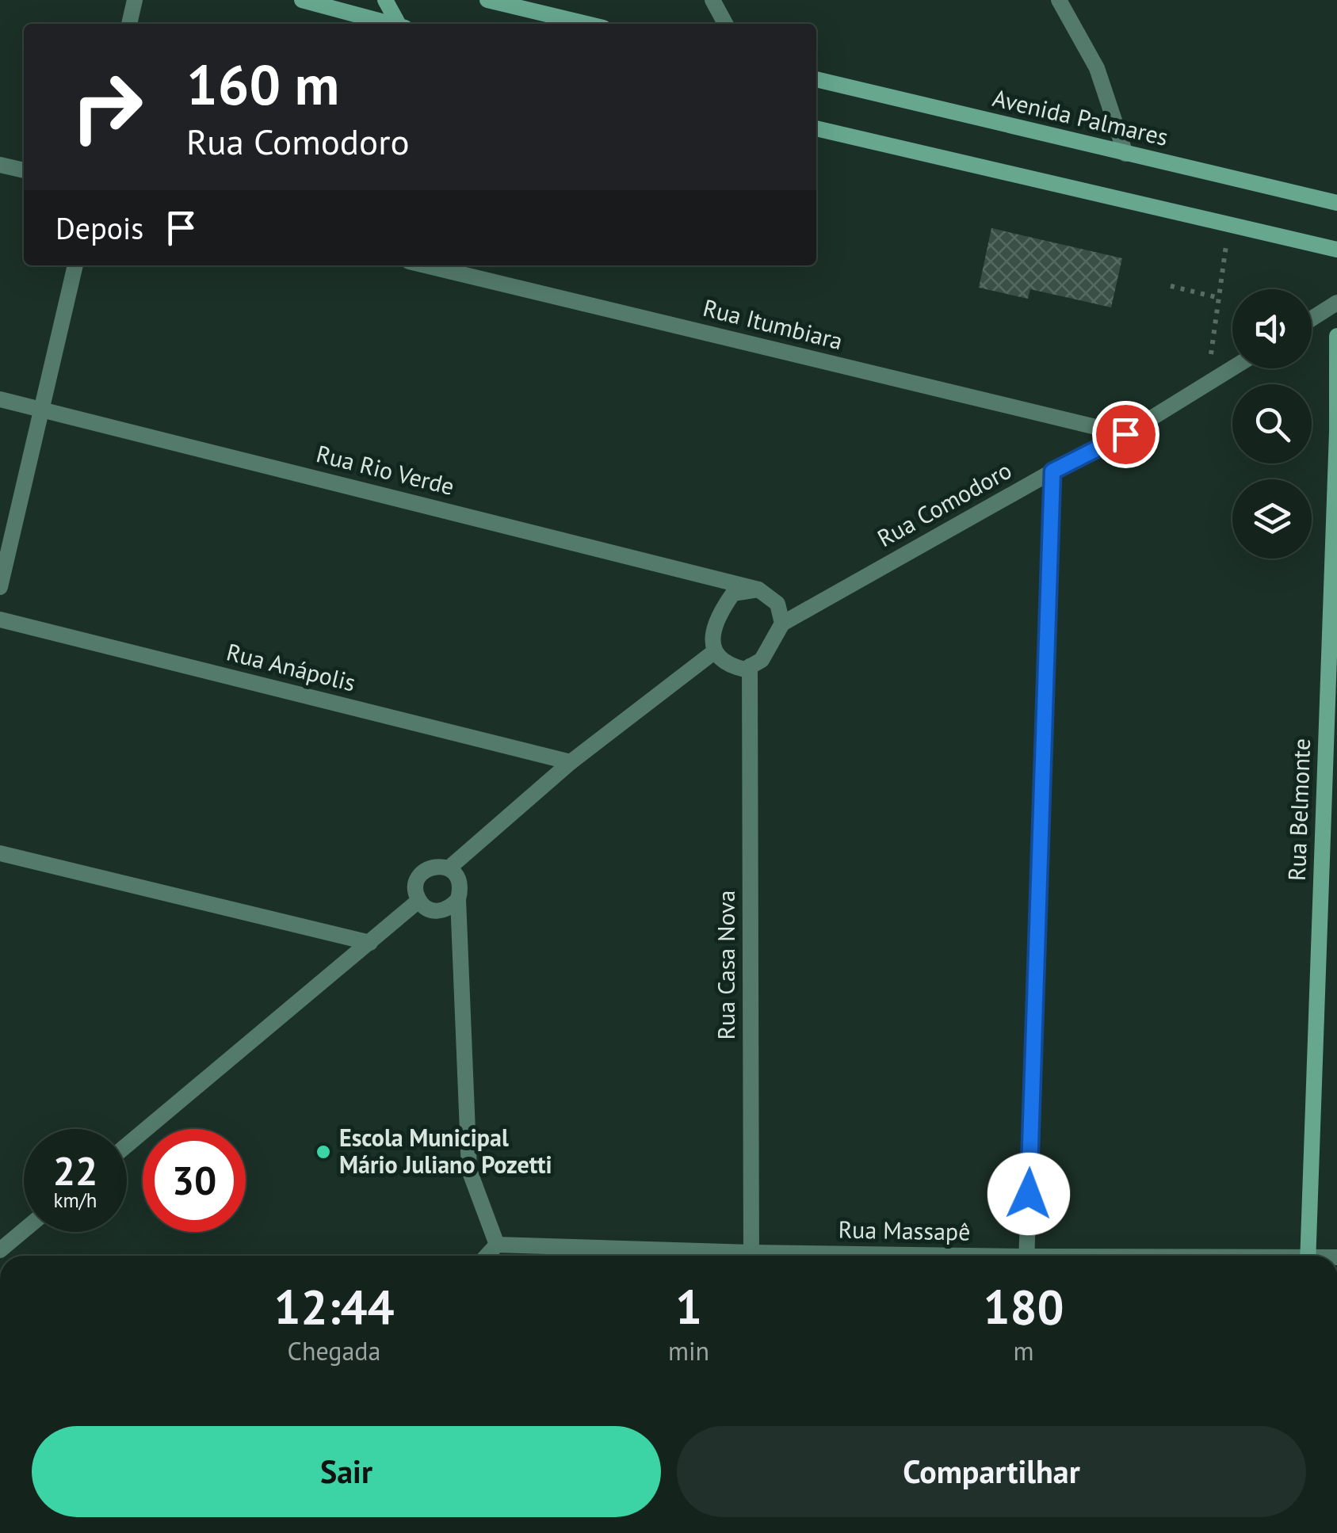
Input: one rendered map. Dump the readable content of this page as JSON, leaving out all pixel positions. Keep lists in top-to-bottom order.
{
  "streets": {
    "main road": ["Avenida Palmares", "Rua Belmonte"],
    "street": [
      "Rua Itumbiara",
      "Rua Rio Verde",
      "Rua Comodoro",
      "Rua Anápolis",
      "Rua Casa Nova",
      "Rua Massapê"
    ]
  },
  "crossings": [
    ["Rua Itumbiara", "Rua Comodoro"],
    ["Rua Rio Verde", "Rua Comodoro"],
    ["Rua Rio Verde", "Rua Casa Nova"],
    ["Rua Comodoro", "Rua Casa Nova"]
  ],
  "places": ["Escola Municipal Mário Juliano Pozetti"],
  "page": {
    "turn": ["160 m", "Rua Comodoro"],
    "then": "Depois",
    "speed": "22 km/h",
    "limit": "30",
    "eta": [
      "12:44",
      "Chegada",
      "1",
      "min",
      "180",
      "m"
    ],
    "buttons": ["Sair", "Compartilhar"]
  }
}
